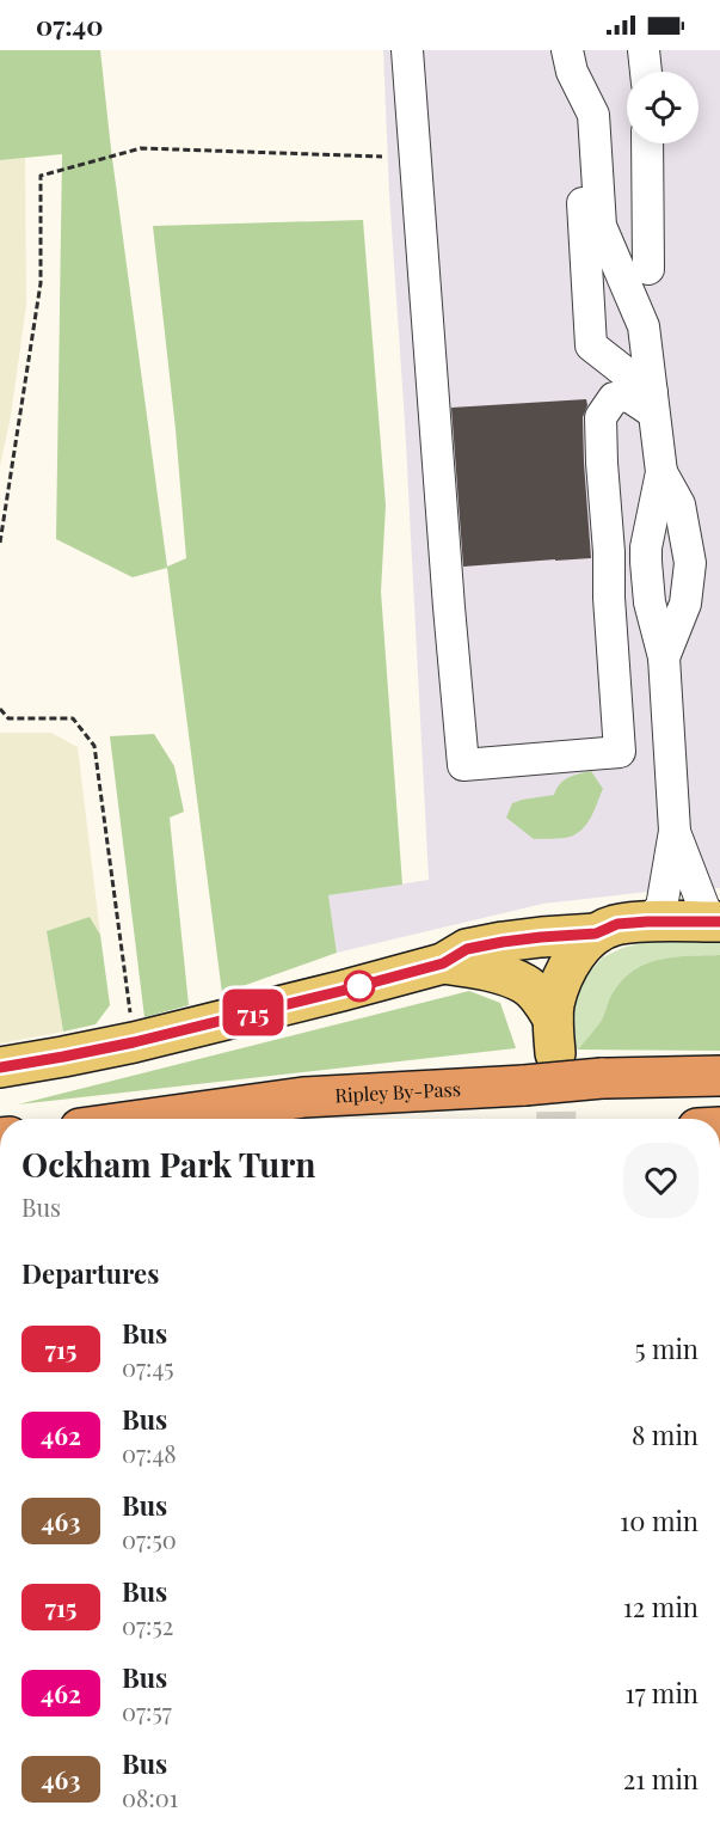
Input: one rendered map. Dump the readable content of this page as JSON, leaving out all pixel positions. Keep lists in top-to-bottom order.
{
  "streets": {
    "highway": ["Ripley By-Pass"]
  },
  "lines": ["bus line 715"],
  "page": {
    "status": "07:40",
    "on_map": "715",
    "heading": [
      ["Ockham Park Turn", "Bus"],
      "Departures"
    ],
    "list": [
      {
        "mark": "715",
        "name": "Bus",
        "note": "07:45",
        "value": "5 min"
      },
      {
        "mark": "462",
        "name": "Bus",
        "note": "07:48",
        "value": "8 min"
      },
      {
        "mark": "463",
        "name": "Bus",
        "note": "07:50",
        "value": "10 min"
      },
      {
        "mark": "715",
        "name": "Bus",
        "note": "07:52",
        "value": "12 min"
      },
      {
        "mark": "462",
        "name": "Bus",
        "note": "07:57",
        "value": "17 min"
      },
      {
        "mark": "463",
        "name": "Bus",
        "note": "08:01",
        "value": "21 min"
      }
    ]
  }
}
